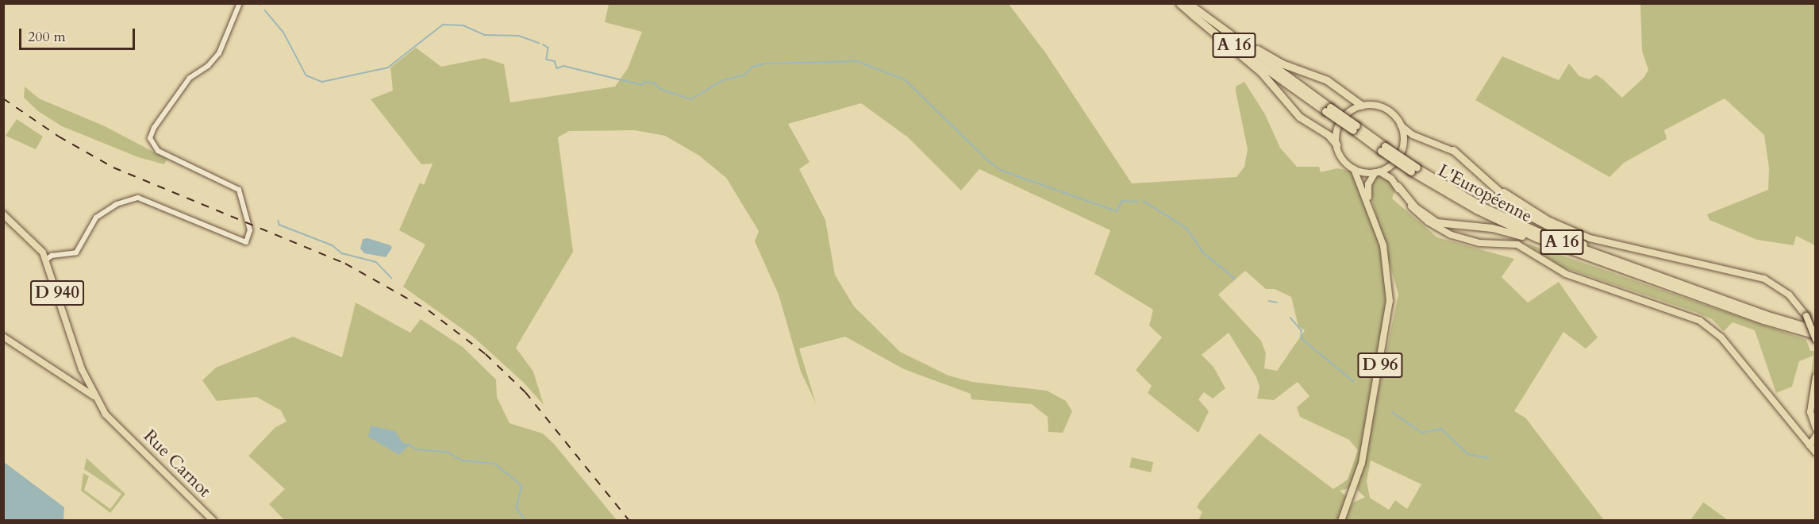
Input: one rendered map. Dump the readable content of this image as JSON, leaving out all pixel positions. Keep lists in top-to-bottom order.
{
  "streets": {
    "highway": ["A 16", "L'Européenne"],
    "main road": ["D 940", "D 96", "Rue Carnot"]
  },
  "scale_bar": "200 m"
}
